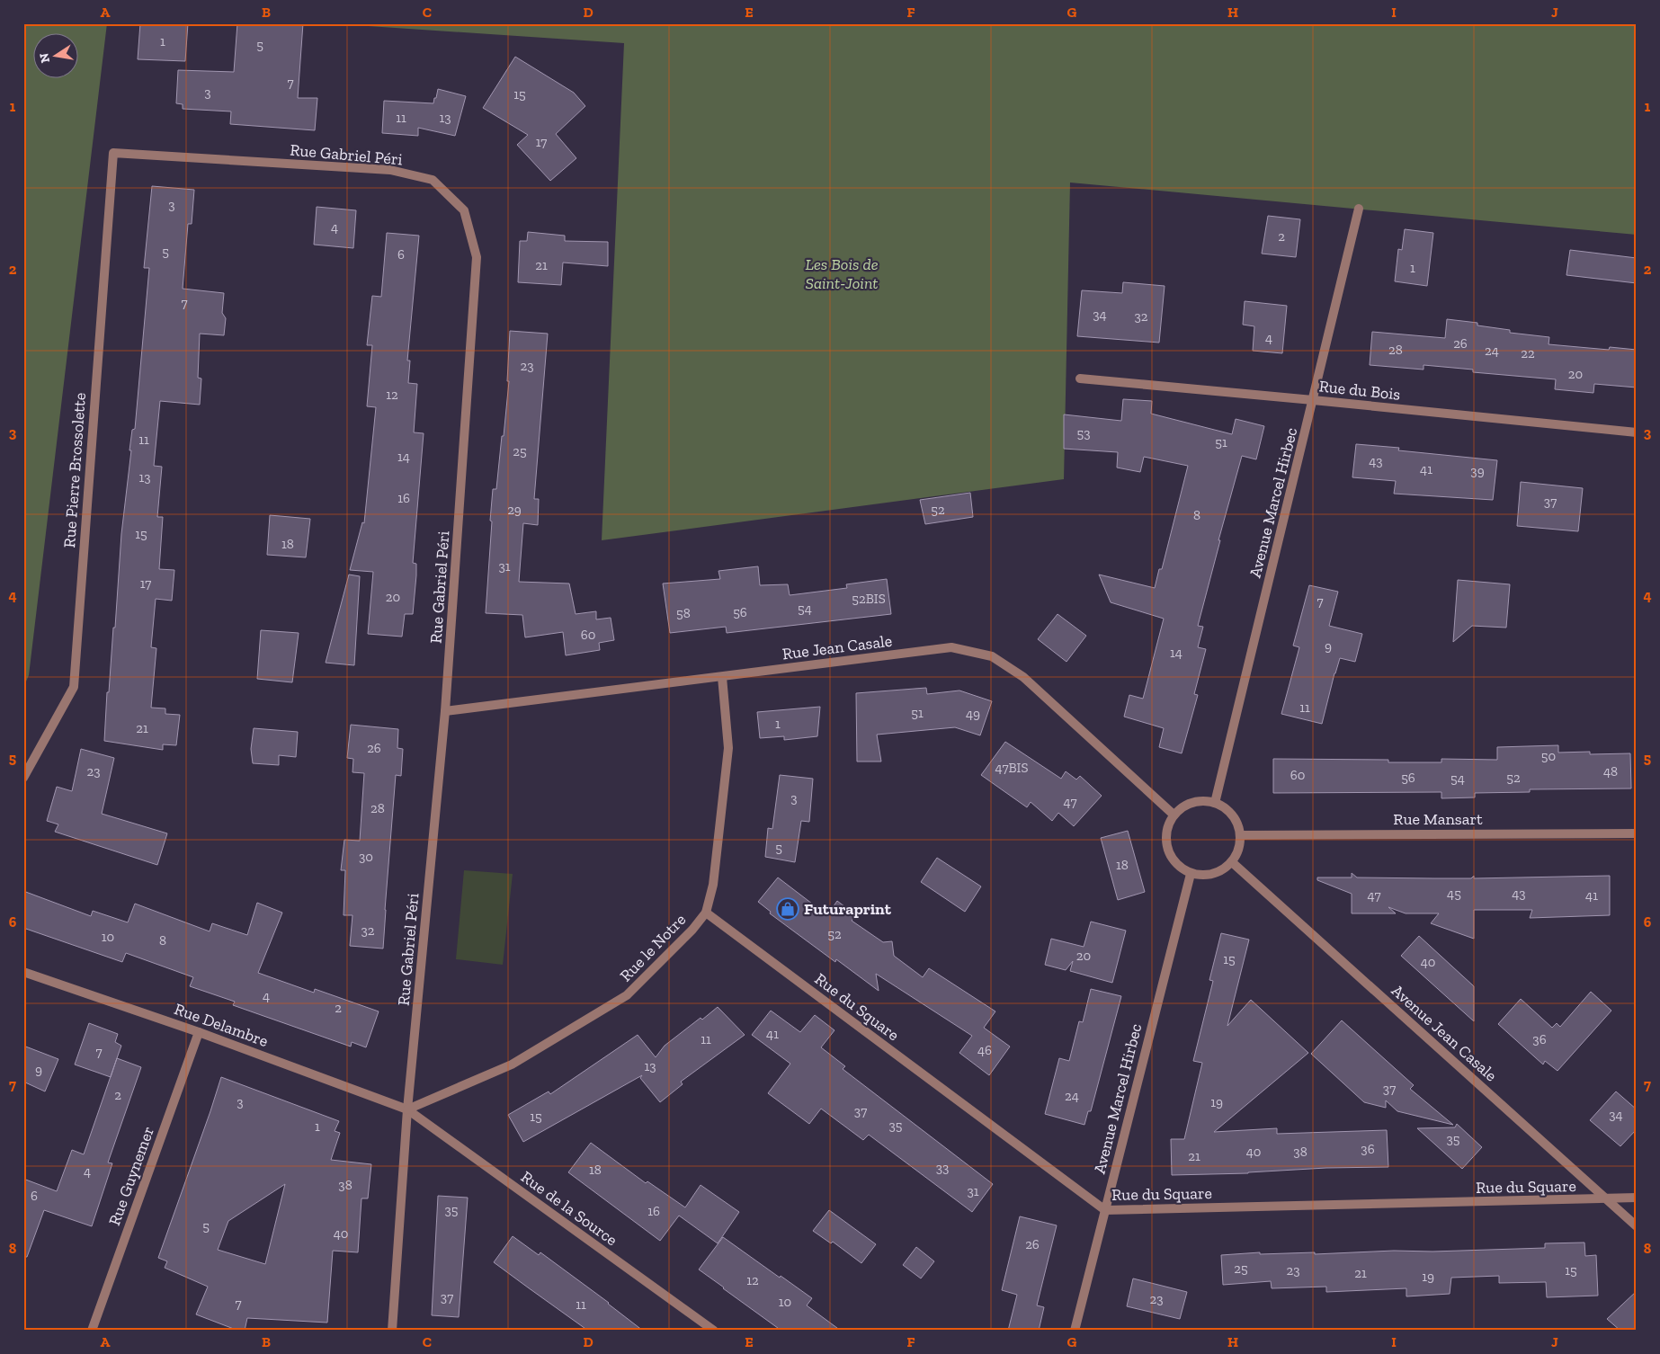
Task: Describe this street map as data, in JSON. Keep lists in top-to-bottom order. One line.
{"streets":{"street":["Rue Gabriel Péri","Rue du Bois","Rue Pierre Brossolette","Avenue Marcel Hirbec","Rue Jean Casale","Rue Mansart","Rue le Notre","Rue du Square","Rue Delambre","Avenue Jean Casale","Rue Guynemer","Rue de la Source"]},"crossings":[["Rue Gabriel Péri","Rue Pierre Brossolette"],["Rue Gabriel Péri","Rue Jean Casale"],["Rue Gabriel Péri","Rue le Notre"],["Rue Gabriel Péri","Rue Delambre"],["Rue Gabriel Péri","Rue de la Source"],["Rue du Bois","Avenue Marcel Hirbec"],["Avenue Marcel Hirbec","Rue Jean Casale"],["Avenue Marcel Hirbec","Rue Mansart"],["Avenue Marcel Hirbec","Rue du Square"],["Avenue Marcel Hirbec","Avenue Jean Casale"],["Rue Jean Casale","Rue Mansart"],["Rue Jean Casale","Rue le Notre"],["Rue Jean Casale","Avenue Jean Casale"],["Rue Mansart","Avenue Jean Casale"],["Rue le Notre","Rue du Square"],["Rue le Notre","Rue Delambre"],["Rue le Notre","Rue de la Source"],["Rue du Square","Avenue Jean Casale"],["Rue Delambre","Rue Guynemer"],["Rue Delambre","Rue de la Source"]],"parks":["Les Bois de Saint-Joint"],"places":{"shop":["Futuraprint"]},"house_numbers":["1","5","7","3","15","11","13","17","3","4","2","5","6","21","1","7","34","32","4","26","28","24","22","23","20","12","53","11","51","25","14","43","41","39","13","16","37","29","52","8","15","18","31","17","20","52BIS","7","54","56","58","60","9","14","11","51","49","1","21","26","50","47BIS","23","48","60","56","52","54","3","47","28","5","30","18","45","43","47","41","32","52","10","8","20","15","40","4","2","41","11","36","46","7","13","9","37","2","24","3","19","37","34","15","35","1","35","36","40","38","21","33","18","4","38","31","6","35","16","5","40","26","25","23","15","21","19","12","37","23","10","7","11"],"north":"left","grid":{"columns":["A","B","C","D","E","F","G","H","I","J"],"rows":["1","2","3","4","5","6","7","8"]}}
